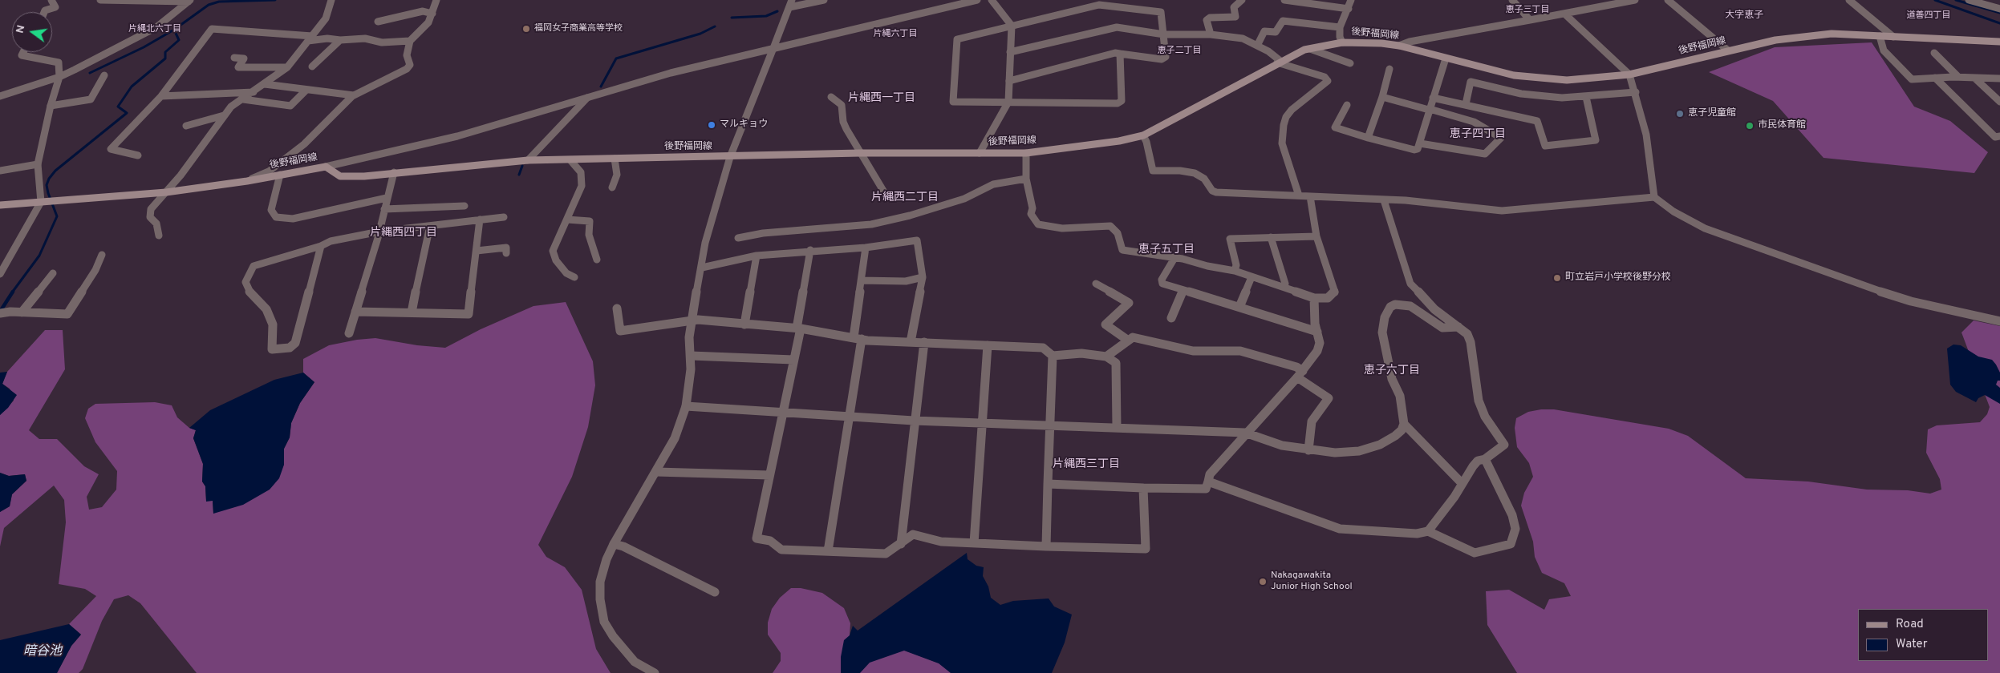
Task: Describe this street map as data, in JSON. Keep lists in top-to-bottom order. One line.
{"streets":{"main road":["後野福岡線"]},"districts":["恵子三丁目","大字恵子","道善四丁目","片縄北六丁目","片縄六丁目","恵子二丁目","片縄西一丁目","恵子四丁目","片縄西二丁目","片縄西四丁目","恵子五丁目","恵子六丁目","片縄西三丁目"],"water":["暗谷池"],"places":["福岡女子商業高等学校","恵子児童館","マルキョウ","市民体育館","町立岩戸小学校後野分校","Nakagawakita Junior High School"],"legend":["Road","Water"],"north":"left"}
